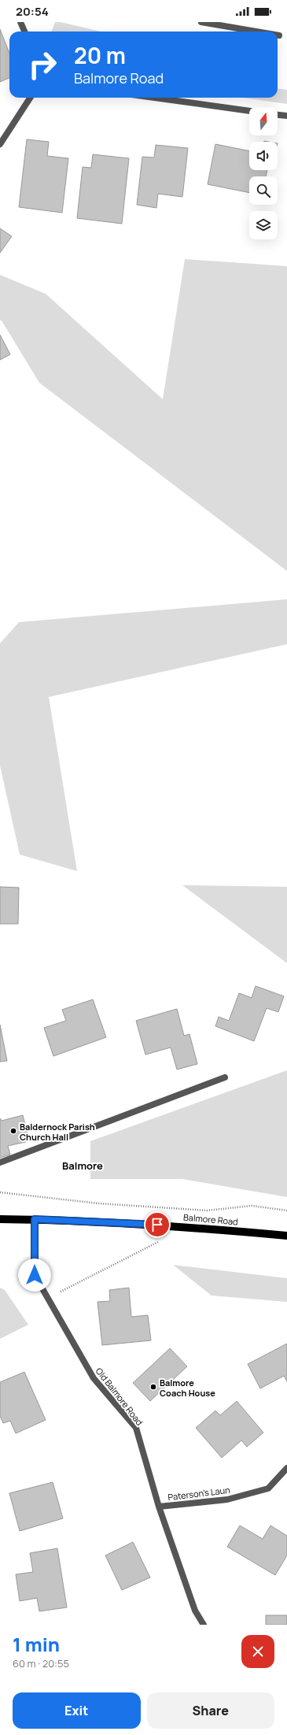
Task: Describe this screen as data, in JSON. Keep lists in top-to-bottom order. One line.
{"streets":{"main road":["Balmore Road"],"street":["Old Balmore Road","Paterson's Laun"]},"crossings":[["Balmore Road","Old Balmore Road"],["Old Balmore Road","Paterson's Laun"]],"districts":["Balmore"],"places":["Baldernock Parish Church Hall","Balmore Coach House"],"north":"top","page":{"status":"20:54","turn":["20 m","Balmore Road"],"heading":["1 min","60 m · 20:55"],"buttons":["Exit","Share"]}}
